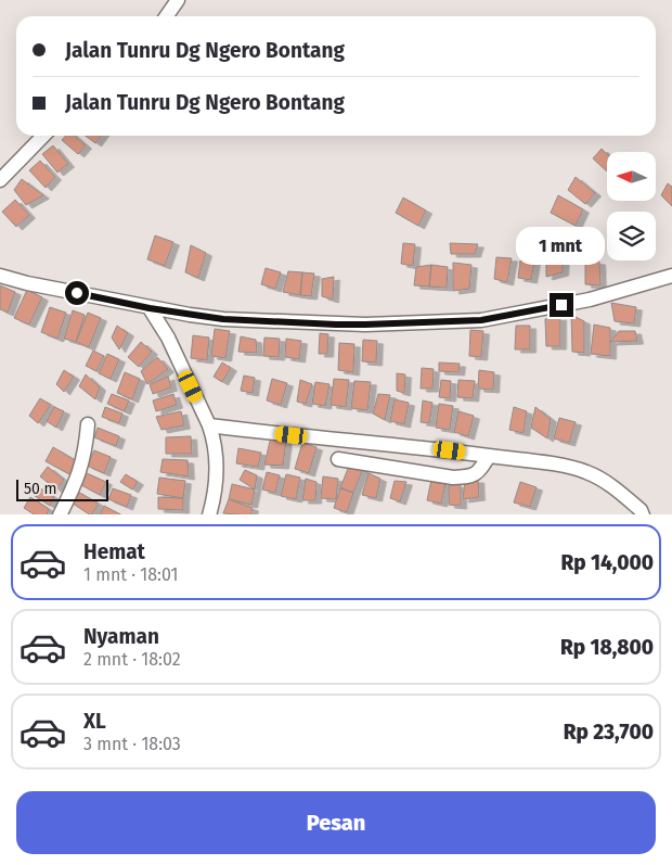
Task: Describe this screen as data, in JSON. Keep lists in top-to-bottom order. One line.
{"scale_bar":"50 m","north":"left","page":{"banner":["Jalan Tunru Dg Ngero Bontang","Jalan Tunru Dg Ngero Bontang"],"bubble":"1 mnt","scale":"50 m","list":[{"name":"Hemat","note":"1 mnt · 18:01","value":"Rp 14,000"},{"name":"Nyaman","note":"2 mnt · 18:02","value":"Rp 18,800"},{"name":"XL","note":"3 mnt · 18:03","value":"Rp 23,700"}],"buttons":"Pesan"}}
